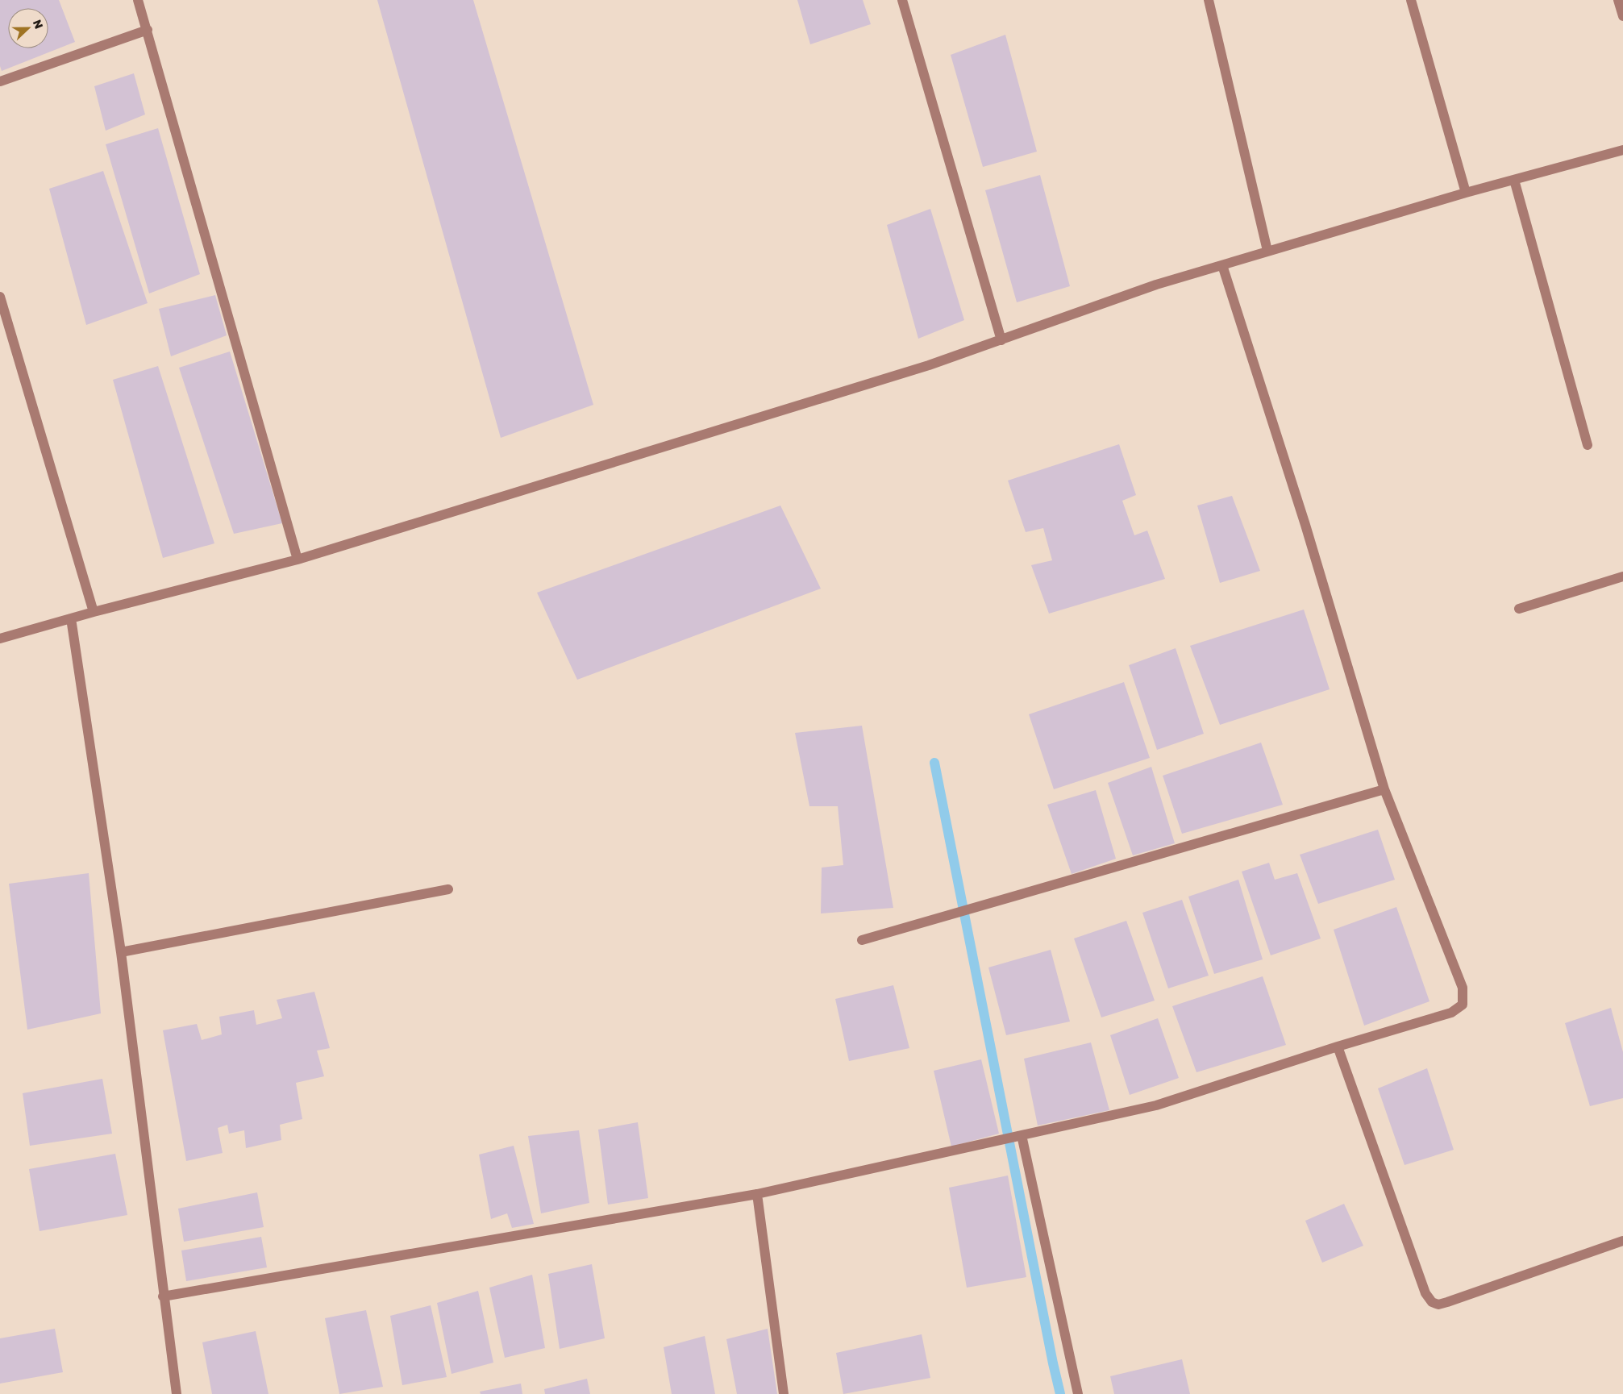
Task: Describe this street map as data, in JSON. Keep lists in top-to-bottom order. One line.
{"north":"right"}
